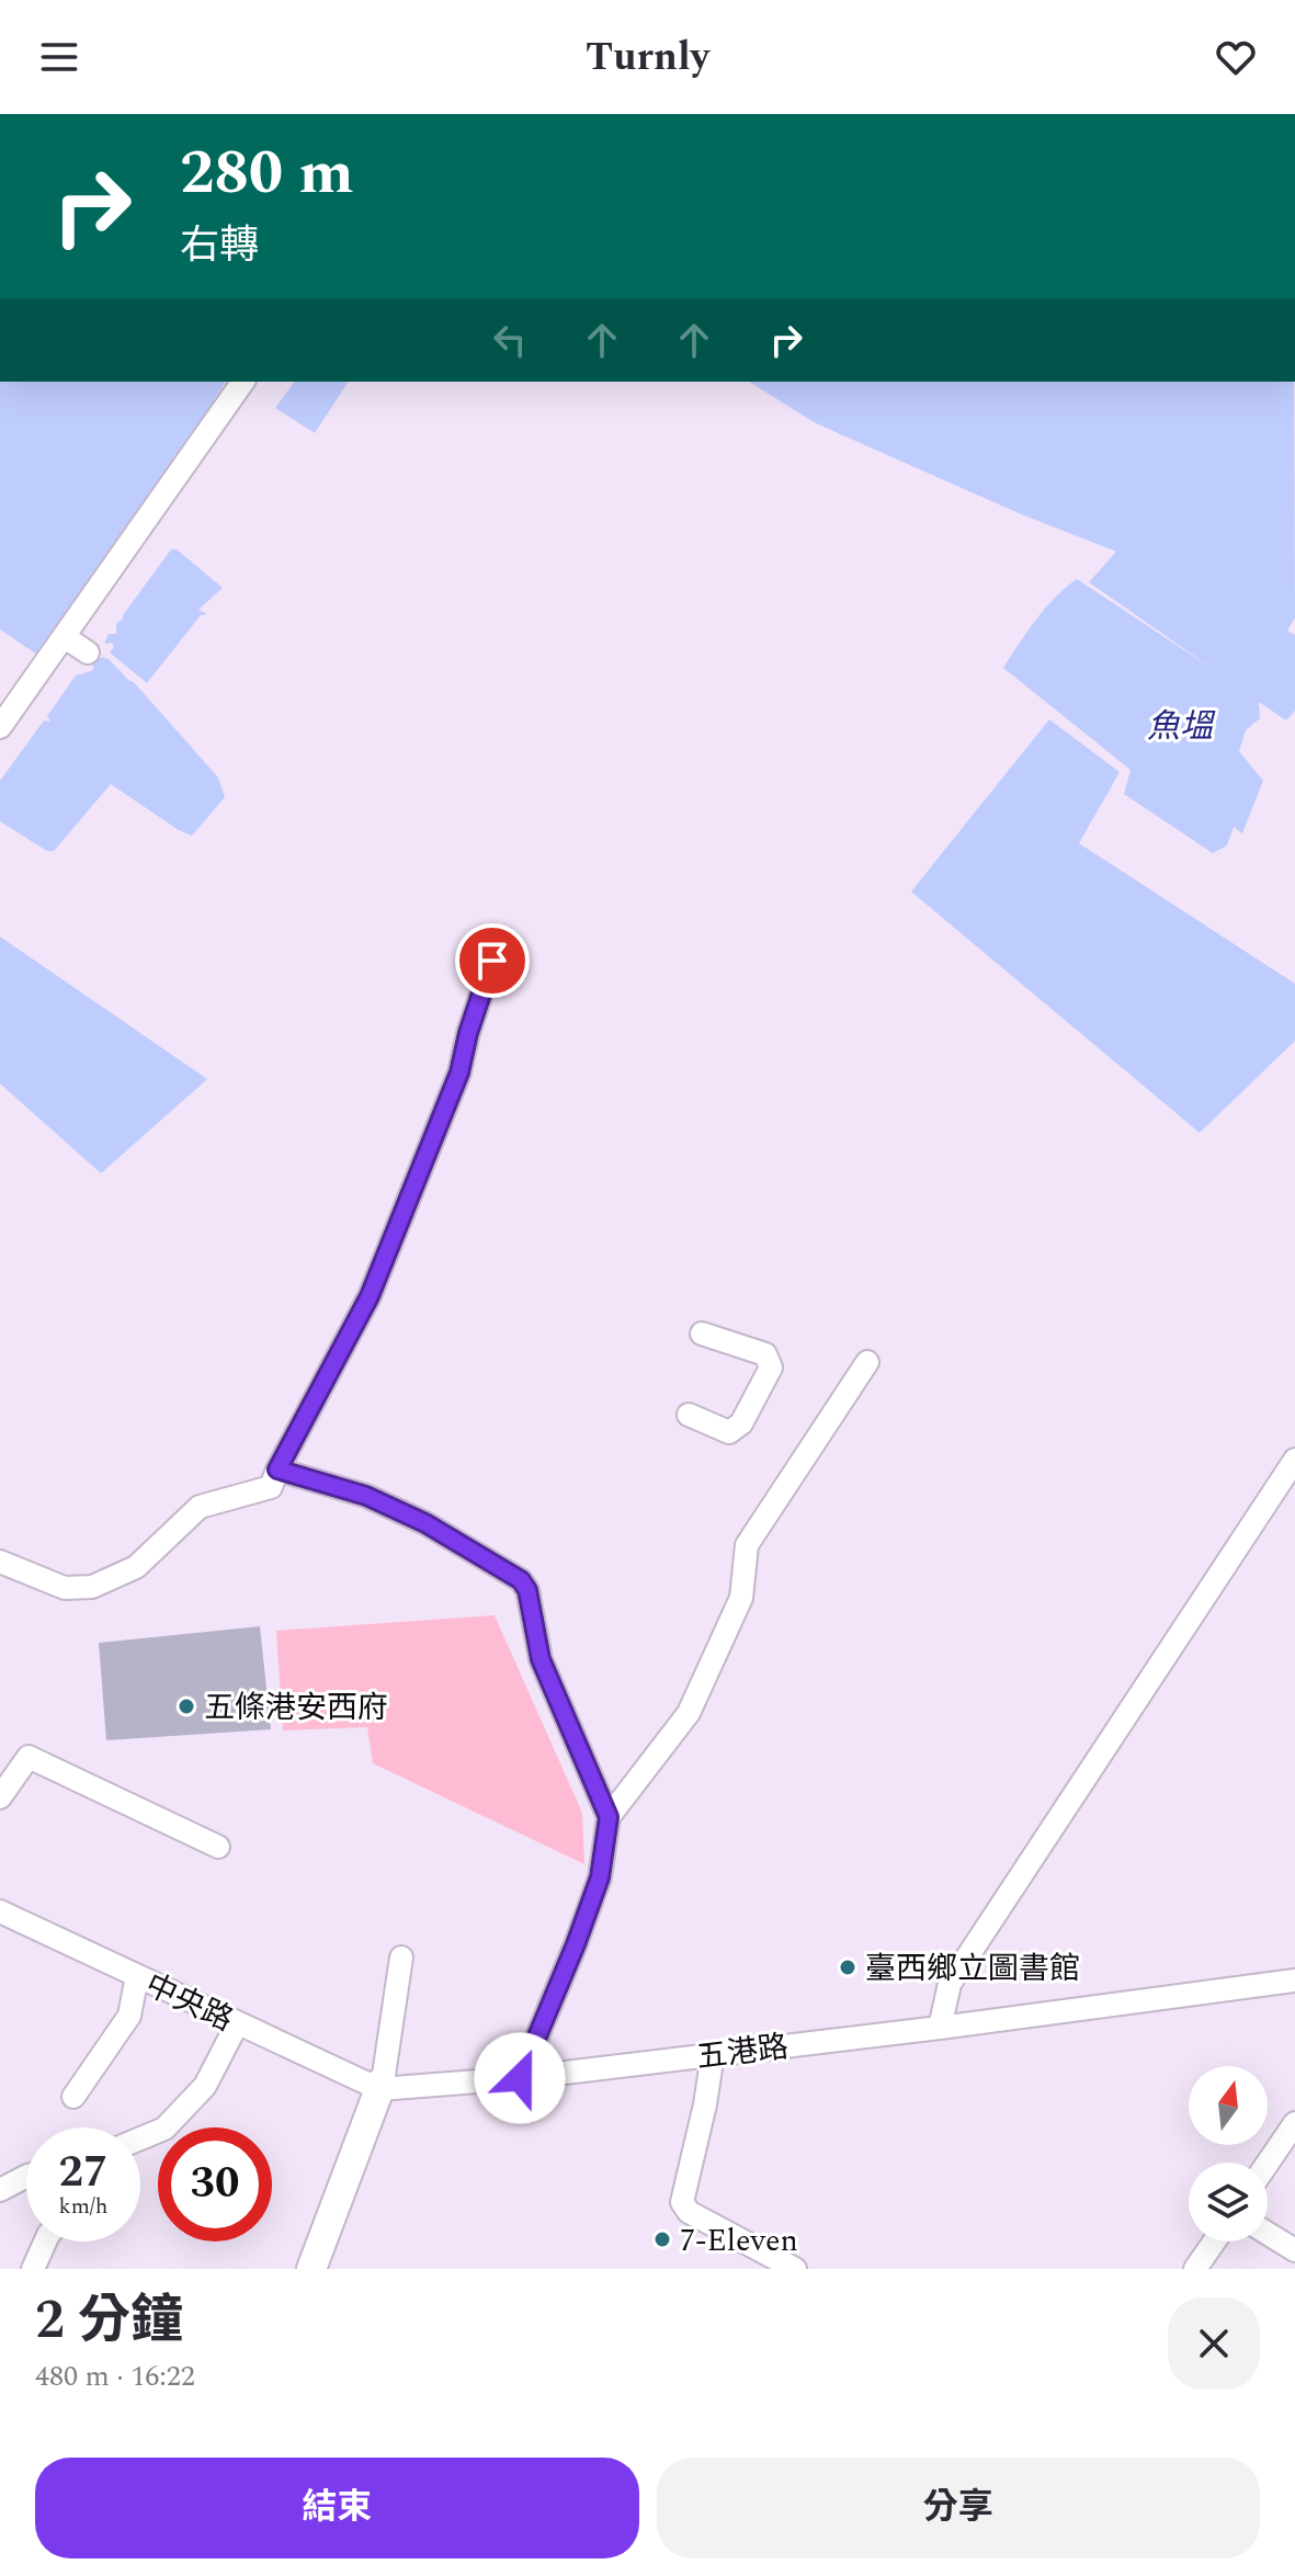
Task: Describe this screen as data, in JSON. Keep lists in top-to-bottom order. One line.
{"streets":{"street":["中央路","五港路"]},"crossings":[["中央路","五港路"]],"water":["魚塭"],"places":["五條港安西府","臺西鄉立圖書館","7-Eleven"],"north":"top","page":{"header":"Turnly","turn":["280 m","右轉"],"speed":"27 km/h","limit":"30","heading":["2 分鐘","480 m · 16:22"],"buttons":["結束","分享"]}}
